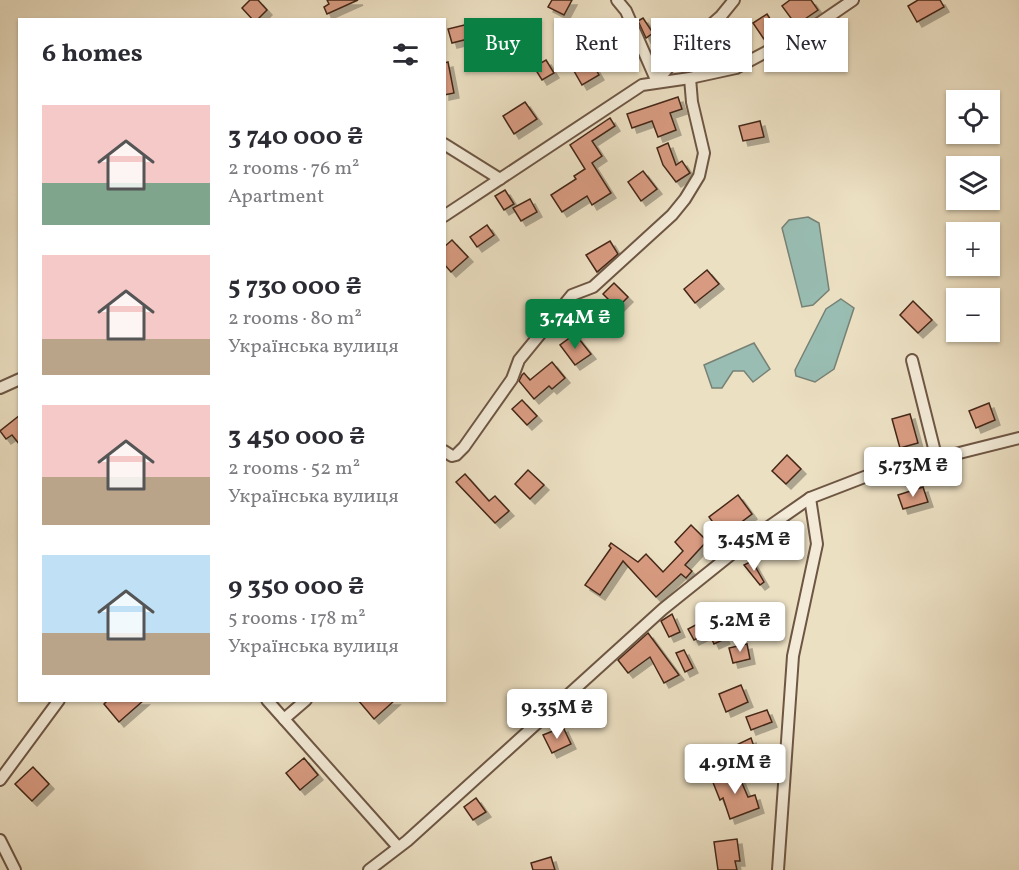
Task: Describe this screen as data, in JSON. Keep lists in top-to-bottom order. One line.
{"page":{"chip":["Buy","Rent","Filters","New"],"heading":"6 homes","map_buttons":["+","−"],"list":[{"name":"3 740 000 ₴","note":"2 rooms · 76 m² · Apartment"},{"name":"5 730 000 ₴","note":"2 rooms · 80 m² · Українська вулиця"},{"name":"3 450 000 ₴","note":"2 rooms · 52 m² · Українська вулиця"},{"name":"9 350 000 ₴","note":"5 rooms · 178 m² · Українська вулиця"}],"price":["3.74M ₴","5.73M ₴","3.45M ₴","5.2M ₴","9.35M ₴","4.91M ₴"]}}
